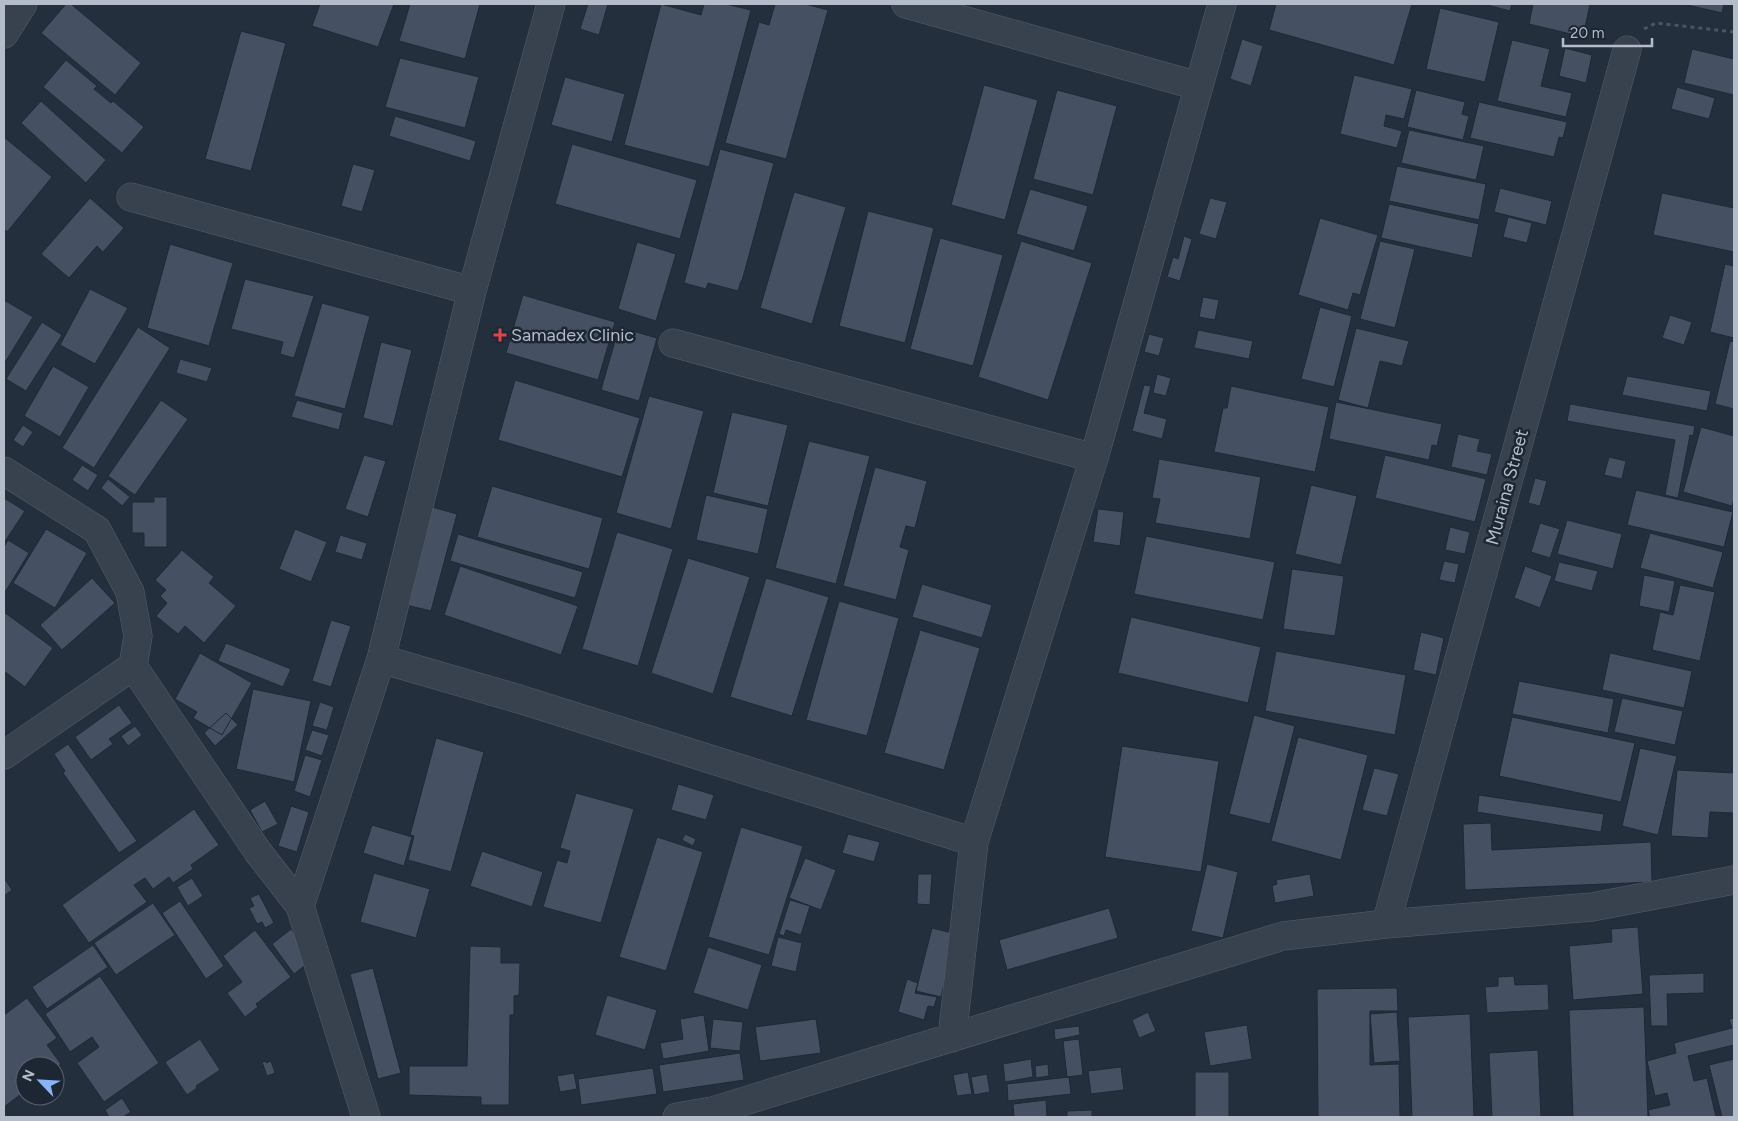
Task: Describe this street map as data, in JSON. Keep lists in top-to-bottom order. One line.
{"streets":{"street":["Muraina Street"]},"places":{"health":["Samadex Clinic"]},"scale_bar":"20 m","north":"top left"}
